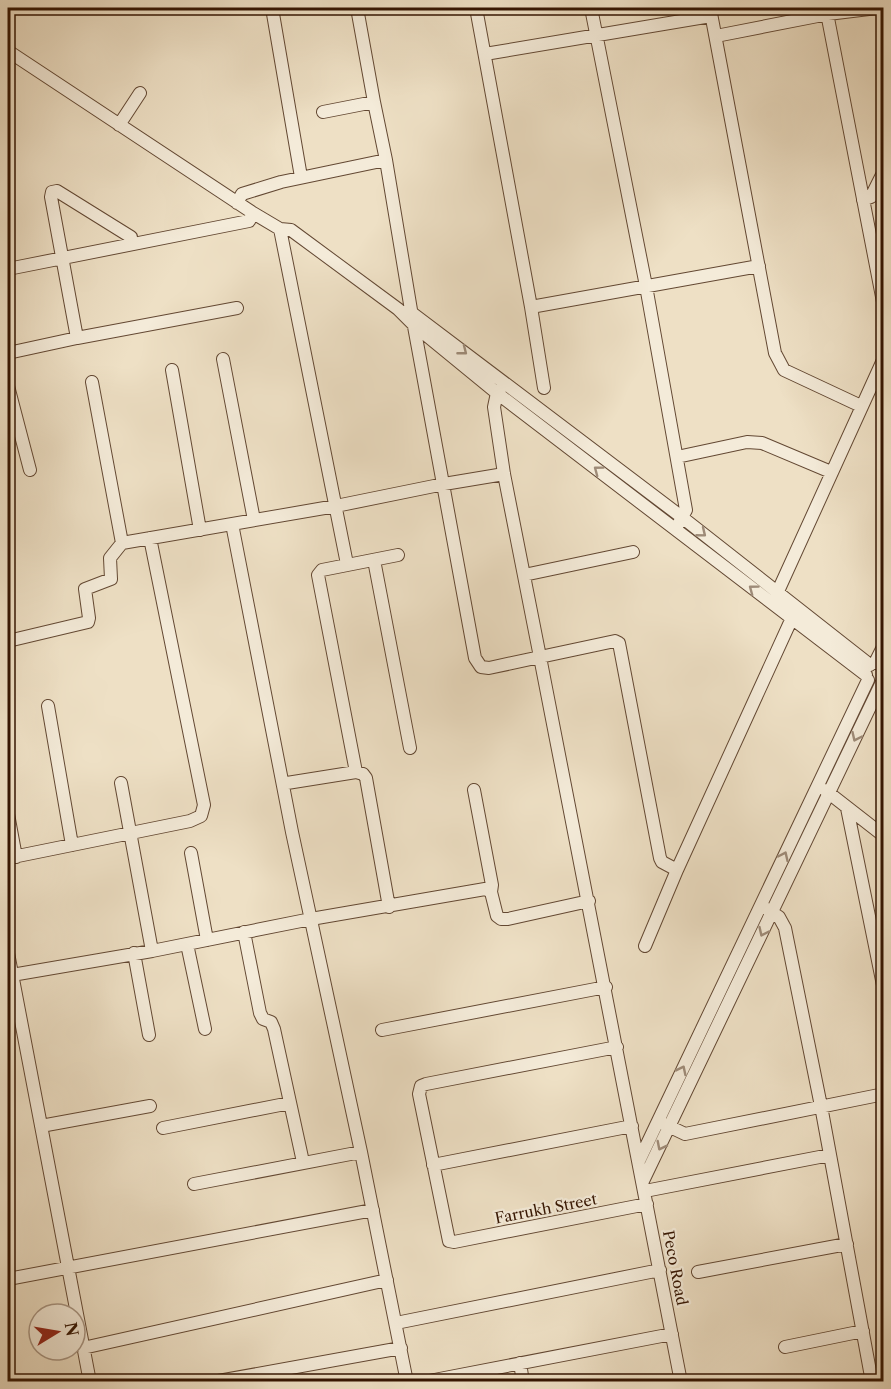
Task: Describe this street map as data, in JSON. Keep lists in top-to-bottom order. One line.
{"streets":{"street":["Farrukh Street","Peco Road"]},"crossings":[["Farrukh Street","Peco Road"]],"north":"right"}
